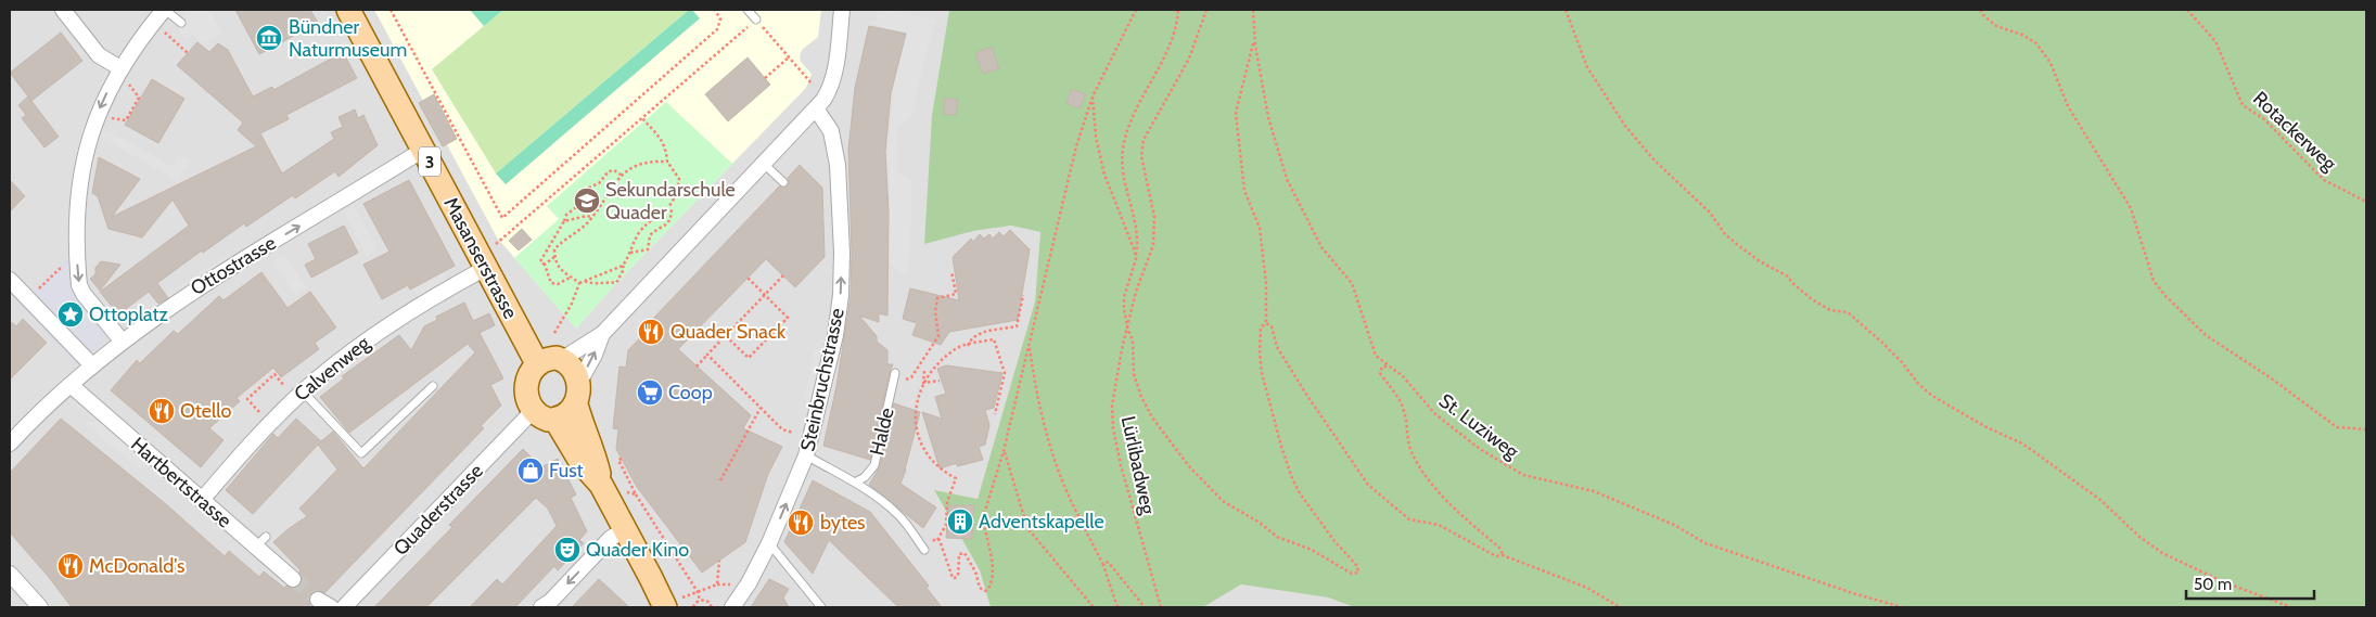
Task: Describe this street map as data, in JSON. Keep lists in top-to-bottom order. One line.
{"streets":{"main road":["3","Masanserstrasse"],"street":["Ottostrasse","Calvenweg","Steinbruchstrasse","Hartbertstrasse","Quaderstrasse"],"lane":["Halde"],"path":["Rotackerweg","St. Luziweg","Lürlibadweg"]},"crossings":[["Masanserstrasse","Ottostrasse"],["Masanserstrasse","Calvenweg"],["Masanserstrasse","Quaderstrasse"],["Ottostrasse","Hartbertstrasse"],["Calvenweg","Hartbertstrasse"]],"one_way":["Ottostrasse","Steinbruchstrasse"],"places":{"museum":["Bündner Naturmuseum"],"school or university":["Sekundarschule Quader"],"place":["Ottoplatz"],"restaurant":["Quader Snack","Otello","bytes","McDonald's"],"supermarket":["Coop"],"shop":["Fust"],"building":["Adventskapelle"],"theatre":["Quader Kino"]},"scale_bar":"50 m"}
